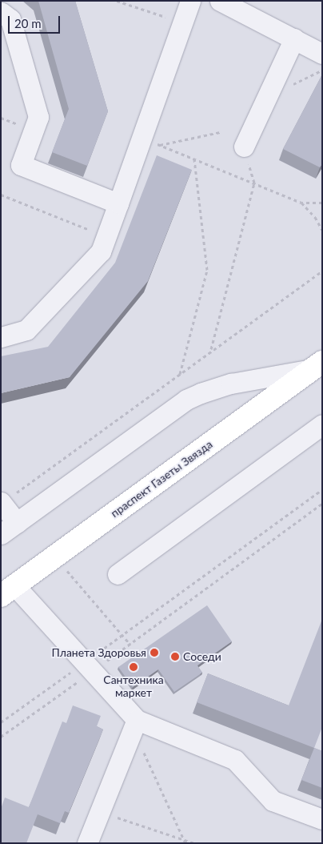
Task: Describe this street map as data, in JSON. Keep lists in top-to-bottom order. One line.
{"streets":{"main road":["праспект Газеты Звязда"]},"places":["Планета Здоровья","Соседи","Сантехника маркет"],"scale_bar":"20 m"}
